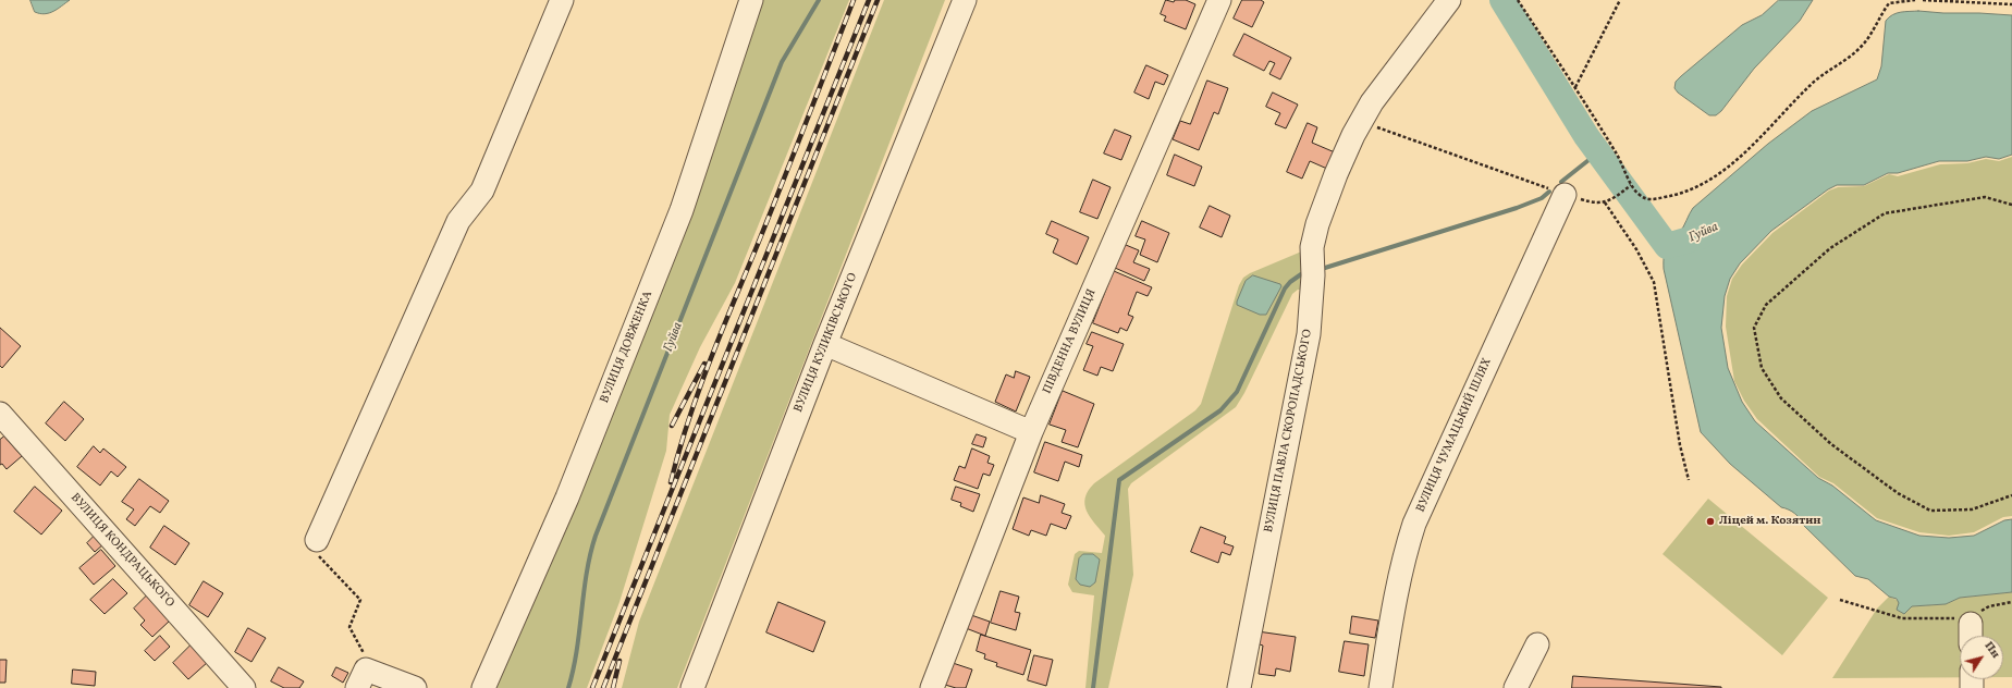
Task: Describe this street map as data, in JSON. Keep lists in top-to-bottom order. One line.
{"streets":{"street":["ПІВДЕННА ВУЛИЦЯ","ВУЛИЦЯ КУЛИКІВСЬКОГО","ВУЛИЦЯ ДОВЖЕНКА","ВУЛИЦЯ ПАВЛА СКОРОПАДСЬКОГО","ВУЛИЦЯ ЧУМАЦЬКИЙ ШЛЯХ","ВУЛИЦЯ КОНДРАЦЬКОГО"]},"water":["Гуйва"],"places":["Ліцей м. Козятин"],"north":"top right"}
